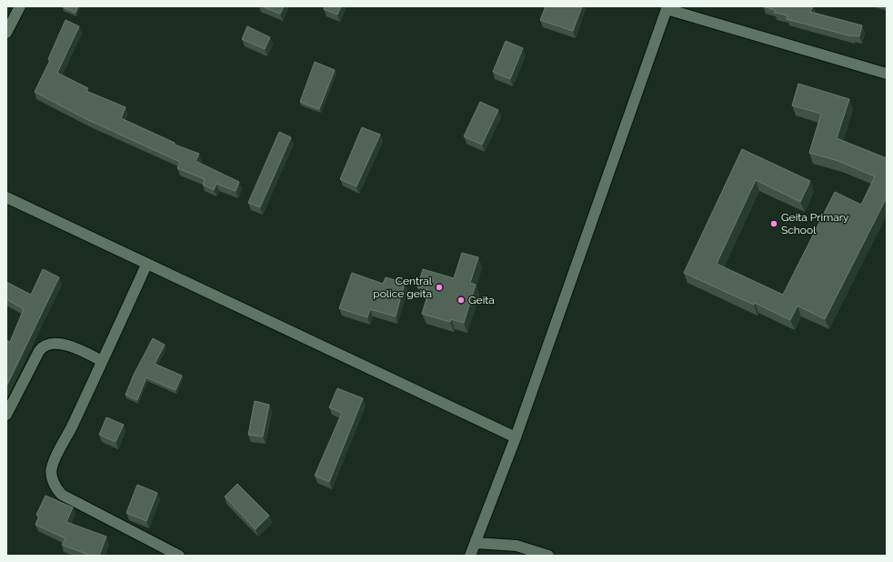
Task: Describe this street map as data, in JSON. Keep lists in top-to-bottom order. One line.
{"places":["Geita Primary School","Central police geita","Geita"]}
